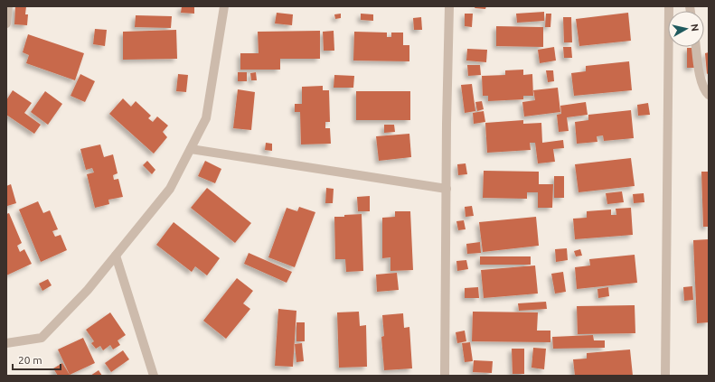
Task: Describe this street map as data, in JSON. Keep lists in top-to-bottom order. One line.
{"scale_bar":"20 m","north":"right"}
